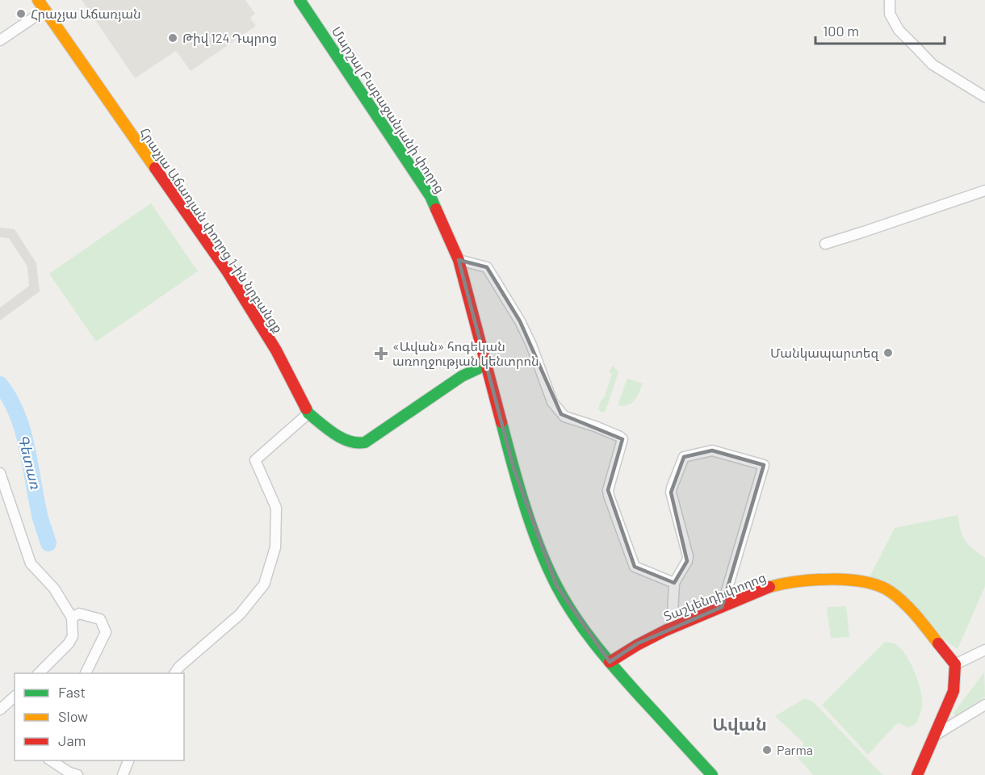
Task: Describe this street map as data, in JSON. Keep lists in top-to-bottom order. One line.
{"streets":{"street":["Մարշալ Բաբաջանյանի փողոց","Հրաչյա Աճառյան փողոց 1-ին նրբանցք","Տաշկենդի փողոց"]},"crossings":[["Մարշալ Բաբաջանյանի փողոց","Տաշկենդի փողոց"]],"districts":["Ավան"],"water":["Գետառ"],"places":{"other":["Հրաչյա Աճառյան","Թիվ 124 Դպրոց","Մանկապարտեզ","Parma"],"health":["«Ավան» հոգեկան առողջության կենտրոն"]},"legend":["Fast","Slow","Jam"],"scale_bar":"100 m"}
